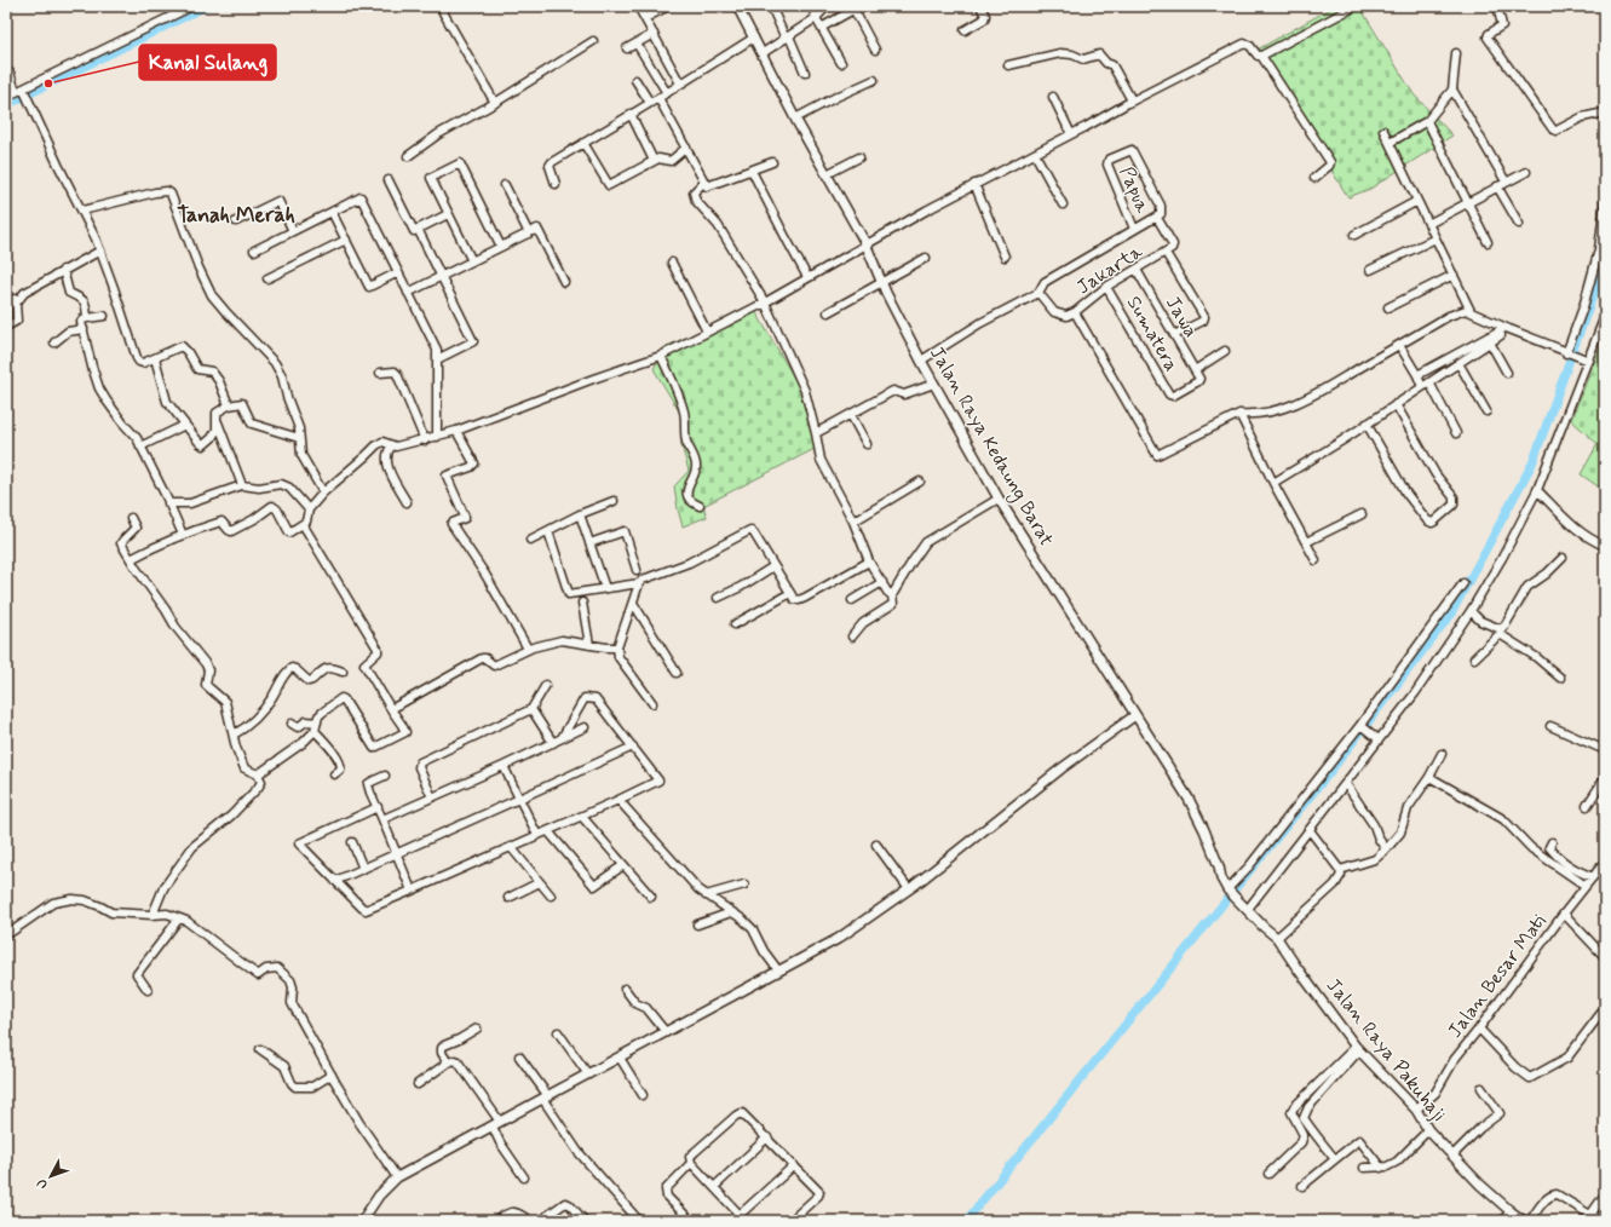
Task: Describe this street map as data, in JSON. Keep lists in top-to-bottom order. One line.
{"streets":{"street":["Papua","Jakarta","Jawa","Sumatera","Jalan Raya Kedaung Barat","Jalan Besar Mati","Jalan Raya Pakuhaji"]},"crossings":[["Papua","Jakarta"],["Jakarta","Jawa"],["Jakarta","Sumatera"],["Jakarta","Jalan Raya Kedaung Barat"],["Jawa","Sumatera"],["Jalan Raya Kedaung Barat","Jalan Raya Pakuhaji"],["Jalan Besar Mati","Jalan Raya Pakuhaji"]],"districts":["Tanah Merah"],"places":["Kanal Sulang"],"north":"bottom left"}
